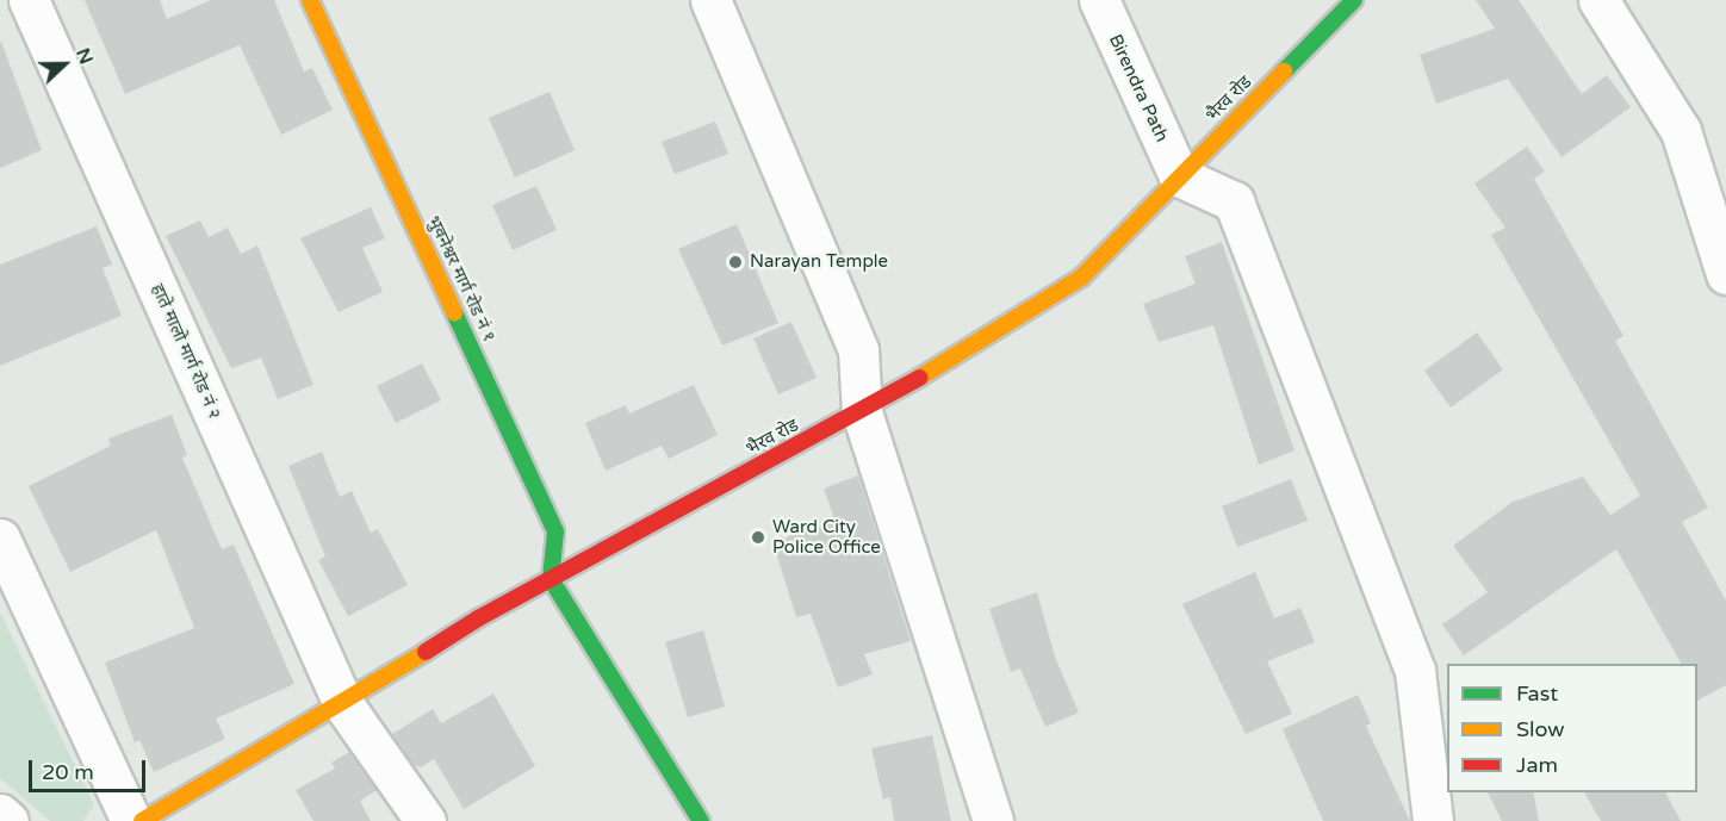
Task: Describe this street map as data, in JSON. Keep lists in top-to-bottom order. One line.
{"streets":{"main road":["भैरव रोड","भुवनेश्वर मार्ग रोड नं १"],"street":["Birendra Path","हाते मालो मार्ग रोड नं २"]},"crossings":[["Birendra Path","भैरव रोड"],["भैरव रोड","भुवनेश्वर मार्ग रोड नं १"],["भैरव रोड","हाते मालो मार्ग रोड नं २"]],"places":["Narayan Temple","Ward City Police Office"],"legend":["Fast","Slow","Jam"],"scale_bar":"20 m","north":"right"}
